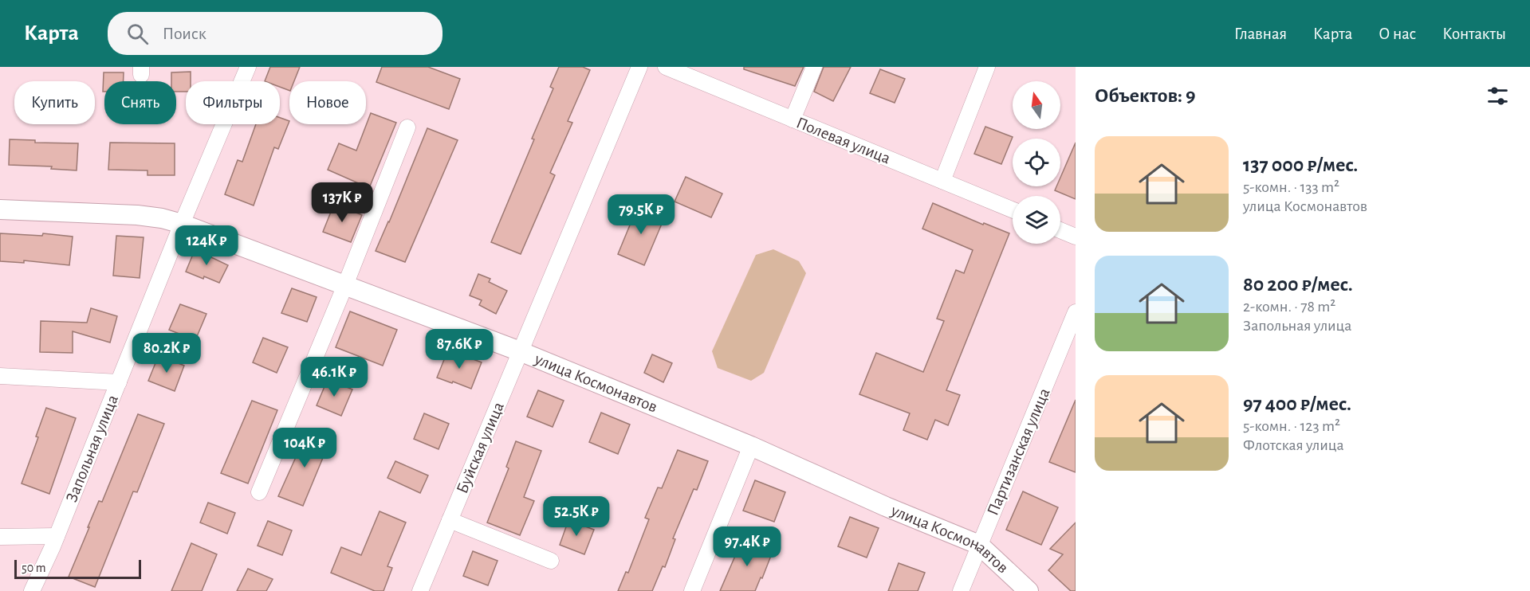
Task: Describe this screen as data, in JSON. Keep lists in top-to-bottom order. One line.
{"streets":{"street":["Полевая улица","улица Космонавтов","Буйская улица","Запольная улица","Партизанская улица"]},"crossings":[["улица Космонавтов","Буйская улица"],["улица Космонавтов","Запольная улица"],["улица Космонавтов","Партизанская улица"]],"scale_bar":"50 m","north":"top","page":{"header":"Карта","search":"Поиск","nav":["Главная","Карта","О нас","Контакты"],"heading":"Объектов: 9","chip":["Купить","Снять","Фильтры","Новое"],"list":[{"name":"137 000 ₽/мес.","note":"5-комн. · 133 m² · улица Космонавтов"},{"name":"80 200 ₽/мес.","note":"2-комн. · 78 m² · Запольная улица"},{"name":"97 400 ₽/мес.","note":"5-комн. · 123 m² · Флотская улица"}],"price":["137K ₽","79.5K ₽","124K ₽","87.6K ₽","80.2K ₽","46.1K ₽","104K ₽","52.5K ₽","97.4K ₽"],"scale":"50 m"}}
